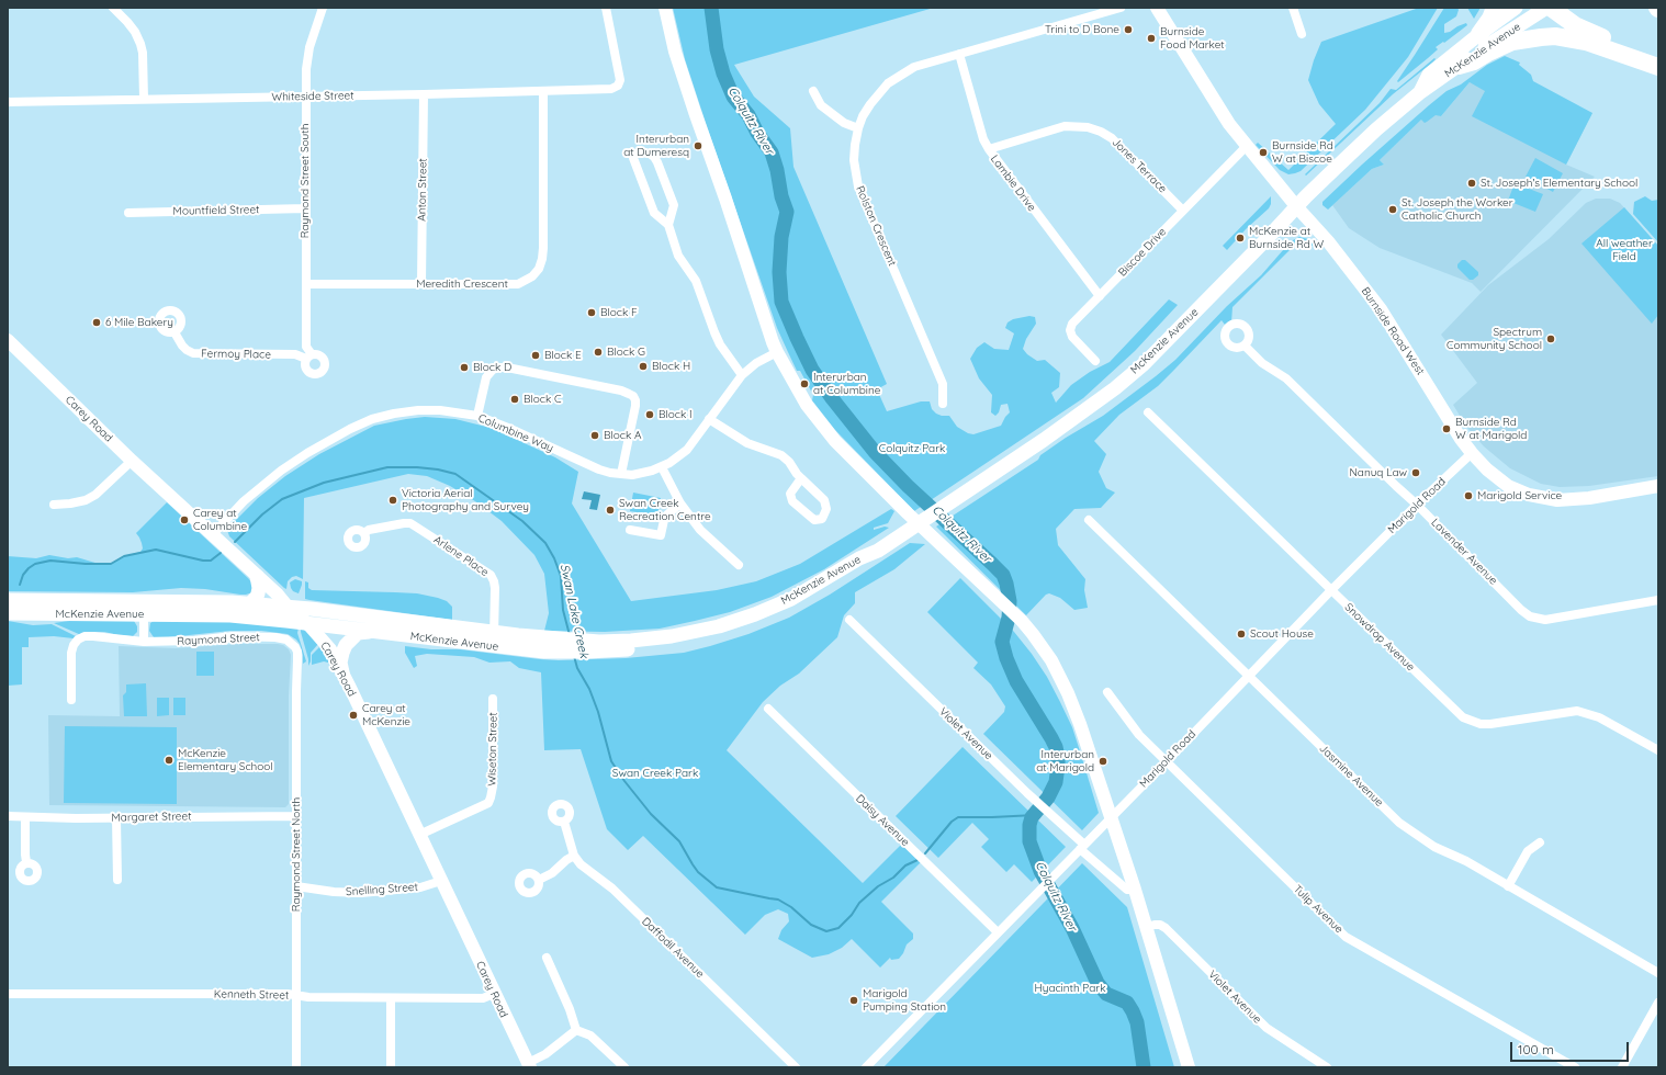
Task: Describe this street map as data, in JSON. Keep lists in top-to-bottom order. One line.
{"streets":{"main road":["McKenzie Avenue"],"street":["Whiteside Street","Jones Terrace","Raymond Street South","Lambie Drive","Anton Street","Mountfield Street","Rolston Crescent","Biscoe Drive","Meredith Crescent","Burnside Road West","Fermoy Place","Carey Road","Columbine Way","Marigold Road","Lavender Avenue","Arlene Place","Snowdrop Avenue","Raymond Street","Violet Avenue","Wiseton Street","Jasmine Avenue","Margaret Street","Daisy Avenue","Raymond Street North","Snelling Street","Tulip Avenue","Daffodil Avenue","Kenneth Street"]},"crossings":[["McKenzie Avenue","Burnside Road West"],["McKenzie Avenue","Carey Road"],["McKenzie Avenue","Arlene Place"],["Whiteside Street","Raymond Street South"],["Whiteside Street","Anton Street"],["Whiteside Street","Meredith Crescent"],["Jones Terrace","Lambie Drive"],["Jones Terrace","Biscoe Drive"],["Raymond Street South","Mountfield Street"],["Raymond Street South","Meredith Crescent"],["Raymond Street South","Fermoy Place"],["Lambie Drive","Rolston Crescent"],["Lambie Drive","Biscoe Drive"],["Anton Street","Meredith Crescent"],["Biscoe Drive","Burnside Road West"],["Burnside Road West","Marigold Road"],["Carey Road","Columbine Way"],["Carey Road","Wiseton Street"],["Carey Road","Snelling Street"],["Carey Road","Kenneth Street"],["Marigold Road","Lavender Avenue"],["Marigold Road","Snowdrop Avenue"],["Marigold Road","Violet Avenue"],["Marigold Road","Jasmine Avenue"],["Marigold Road","Daisy Avenue"],["Marigold Road","Tulip Avenue"],["Raymond Street","Raymond Street North"],["Margaret Street","Raymond Street North"],["Raymond Street North","Snelling Street"],["Raymond Street North","Kenneth Street"]],"water":["Colquitz River","Swan Lake Creek"],"parks":["All weather Field","Colquitz Park","Swan Creek Park","Hyacinth Park"],"places":["Trini to D Bone","Burnside Food Market","Interurban at Dumeresq","Burnside Rd W at Biscoe","St. Joseph's Elementary School","St. Joseph the Worker Catholic Church","McKenzie at Burnside Rd W","Block F","6 Mile Bakery","Spectrum Community School","Block G","Block E","Block H","Block D","Interurban at Columbine","Block C","Block I","Burnside Rd W at Marigold","Block A","Nanuq Law","Marigold Service","Victoria Aerial Photography and Survey","Swan Creek Recreation Centre","Carey at Columbine","Scout House","Carey at McKenzie","McKenzie Elementary School","Interurban at Marigold","Marigold Pumping Station"],"scale_bar":"100 m"}
